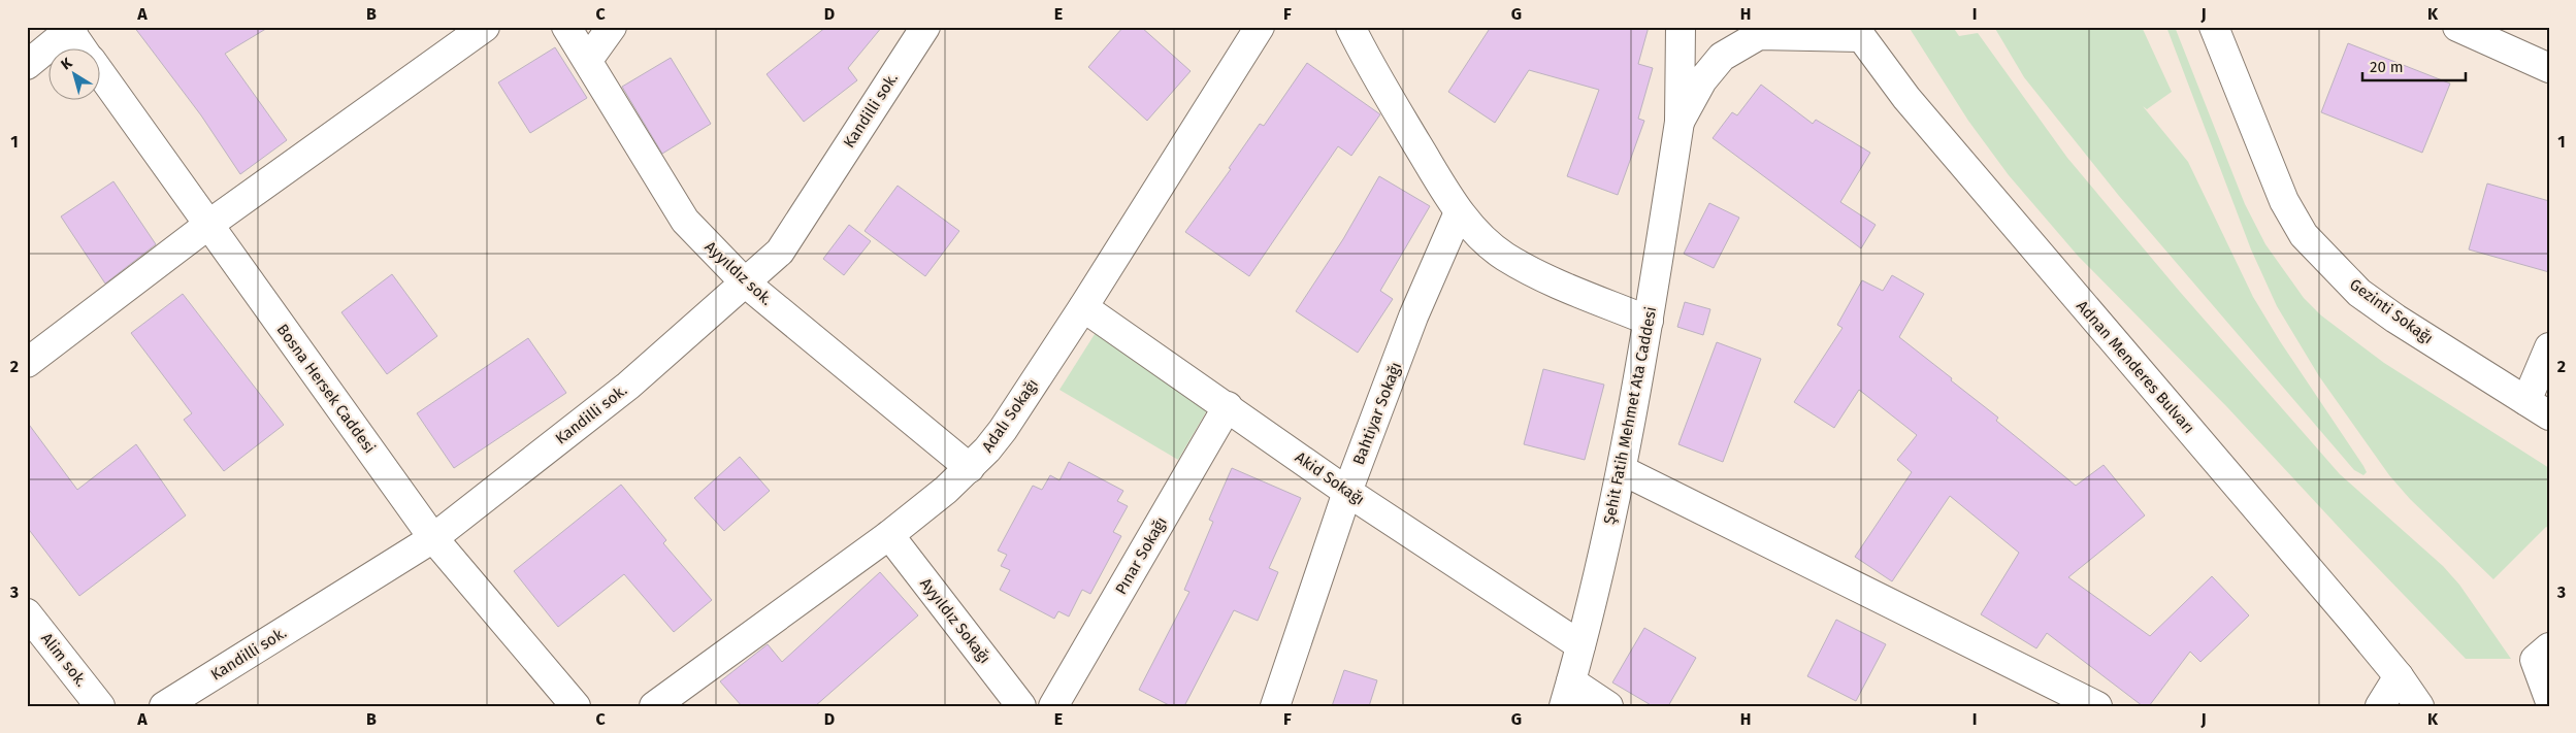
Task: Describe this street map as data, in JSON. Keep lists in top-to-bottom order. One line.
{"streets":{"street":["Kandilli sok.","Ayyıldız sok.","Gezinti Sokağı","Adnan Menderes Bulvarı","Bosna Hersek Caddesi","Bahtiyar Sokağı","Adalı Sokağı","Şehit Fatih Mehmet Ata Caddesi","Akid Sokağı","Pınar Sokağı","Ayyıldız Sokağı","Alim sok."]},"crossings":[["Kandilli sok.","Ayyıldız sok."],["Kandilli sok.","Bosna Hersek Caddesi"],["Ayyıldız sok.","Adalı Sokağı"],["Adnan Menderes Bulvarı","Şehit Fatih Mehmet Ata Caddesi"],["Bahtiyar Sokağı","Akid Sokağı"],["Adalı Sokağı","Akid Sokağı"],["Adalı Sokağı","Ayyıldız Sokağı"],["Şehit Fatih Mehmet Ata Caddesi","Akid Sokağı"],["Akid Sokağı","Pınar Sokağı"]],"scale_bar":"20 m","north":"top left","grid":{"columns":["A","B","C","D","E","F","G","H","I","J","K"],"rows":["1","2","3"]}}
